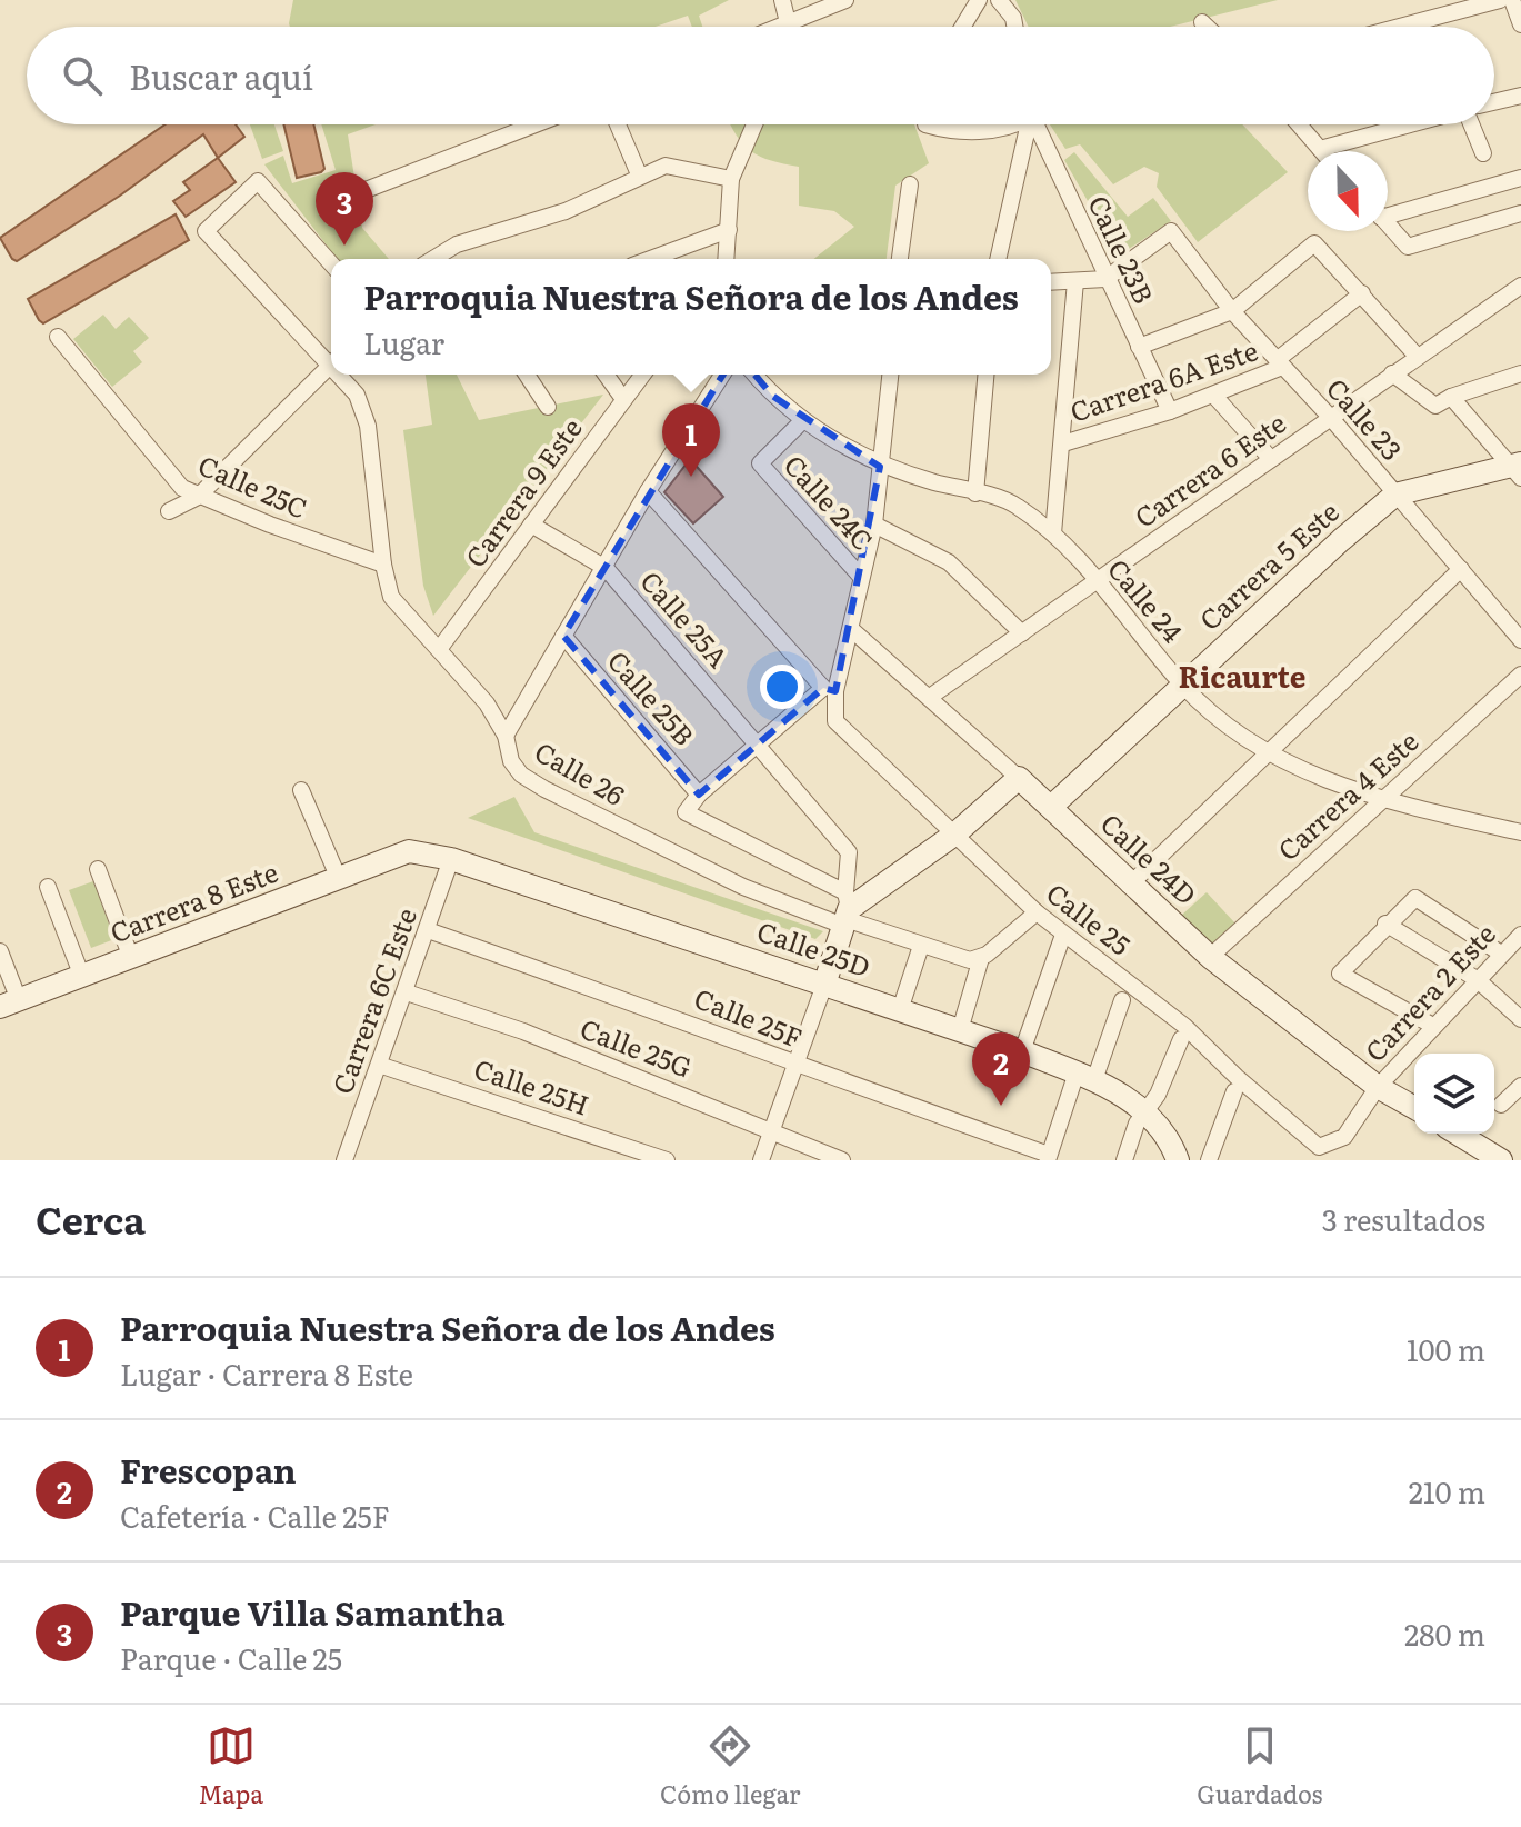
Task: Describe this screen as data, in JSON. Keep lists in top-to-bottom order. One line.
{"streets":{"street":["Calle 23B","Carrera 6A Este","Calle 23","Carrera 6 Este","Calle 25C","Carrera 9 Este","Calle 24C","Carrera 5 Este","Calle 24","Calle 25A","Calle 25B","Calle 26","Carrera 4 Este","Calle 24D","Carrera 8 Este","Calle 25","Calle 25D","Carrera 2 Este","Carrera 6C Este","Calle 25F","Calle 25G","Calle 25H"]},"crossings":[["Calle 23B","Carrera 6A Este"],["Calle 23B","Calle 23"],["Carrera 6A Este","Calle 23"],["Calle 23","Carrera 6 Este"],["Calle 23","Carrera 5 Este"],["Carrera 6 Este","Calle 24"],["Carrera 6 Este","Calle 24D"],["Calle 25C","Calle 26"],["Carrera 9 Este","Calle 25A"],["Carrera 9 Este","Calle 26"],["Calle 24C","Calle 24"],["Carrera 5 Este","Calle 24"],["Carrera 5 Este","Calle 24D"],["Calle 24","Carrera 4 Este"],["Calle 25A","Calle 26"],["Carrera 4 Este","Calle 24D"],["Calle 24D","Carrera 2 Este"],["Carrera 8 Este","Calle 25D"],["Calle 25","Carrera 2 Este"],["Calle 25D","Carrera 6C Este"],["Carrera 6C Este","Calle 25F"],["Carrera 6C Este","Calle 25G"],["Carrera 6C Este","Calle 25H"]],"districts":["Ricaurte"],"north":"bottom","page":{"search":"Buscar aquí","pins":["3","1","2"],"popup":["Parroquia Nuestra Señora de los Andes","Lugar"],"heading":["Cerca","3 resultados"],"list":[{"mark":"1","name":"Parroquia Nuestra Señora de los Andes","note":"Lugar · Carrera 8 Este","value":"100 m"},{"mark":"2","name":"Frescopan","note":"Cafetería · Calle 25F","value":"210 m"},{"mark":"3","name":"Parque Villa Samantha","note":"Parque · Calle 25","value":"280 m"}],"nav":["Mapa","Cómo llegar","Guardados"]}}
